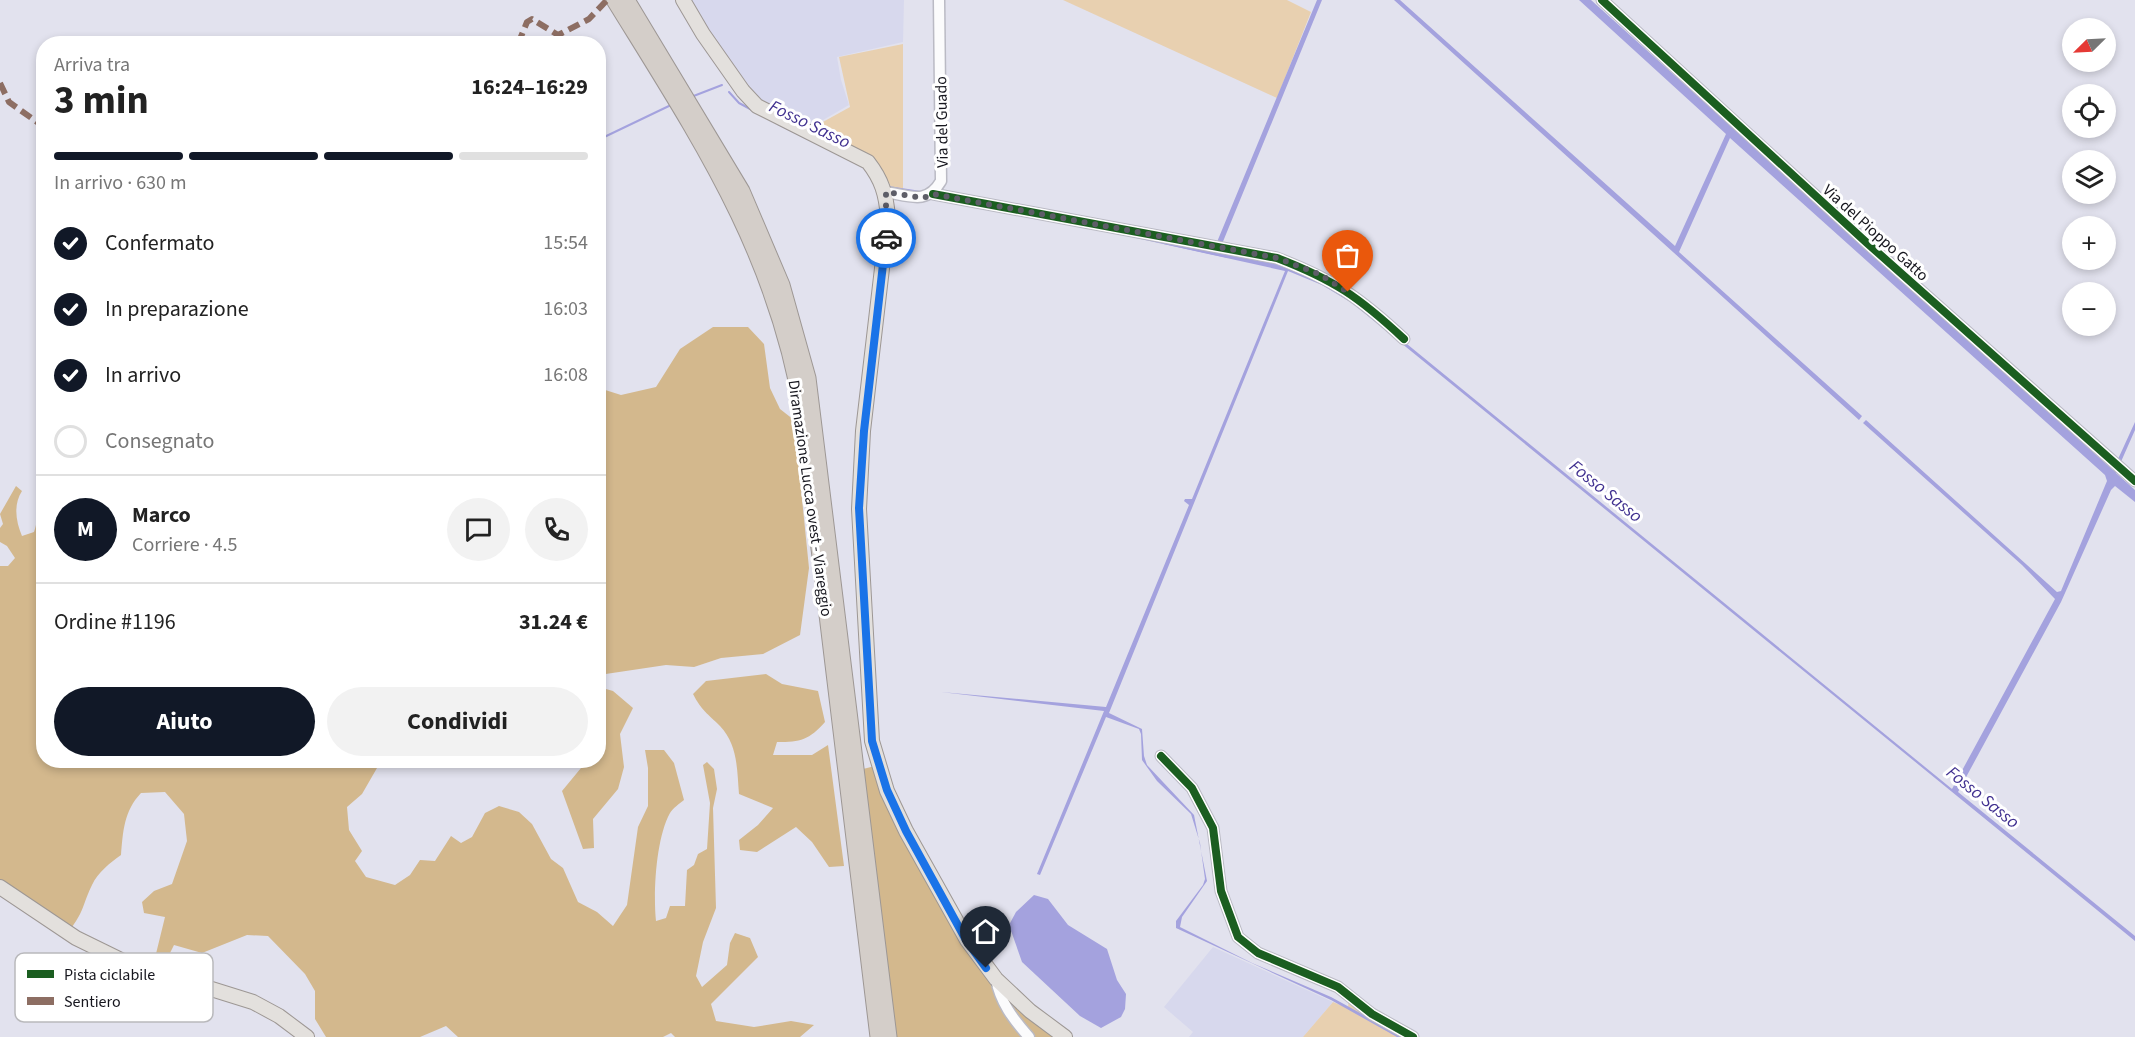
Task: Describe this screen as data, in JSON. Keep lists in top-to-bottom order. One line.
{"streets":{"highway":["Diramazione Lucca ovest - Viareggio"],"street":["Via del Guado","Via del Pioppo Gatto"]},"water":["Fosso Sasso"],"legend":["Pista ciclabile","Sentiero"],"north":"bottom left","page":{"map_buttons":["+","−"],"heading":["3 min","Arriva tra","16:24–16:29"],"panel":["Marco","Corriere · 4.5","Ordine #1196","31.24 €"],"bar":"In arrivo · 630 m","list":[["Confermato","15:54"],["In preparazione","16:03"],["In arrivo","16:08"],"Consegnato"],"round":"M","buttons":["Aiuto","Condividi"]}}
